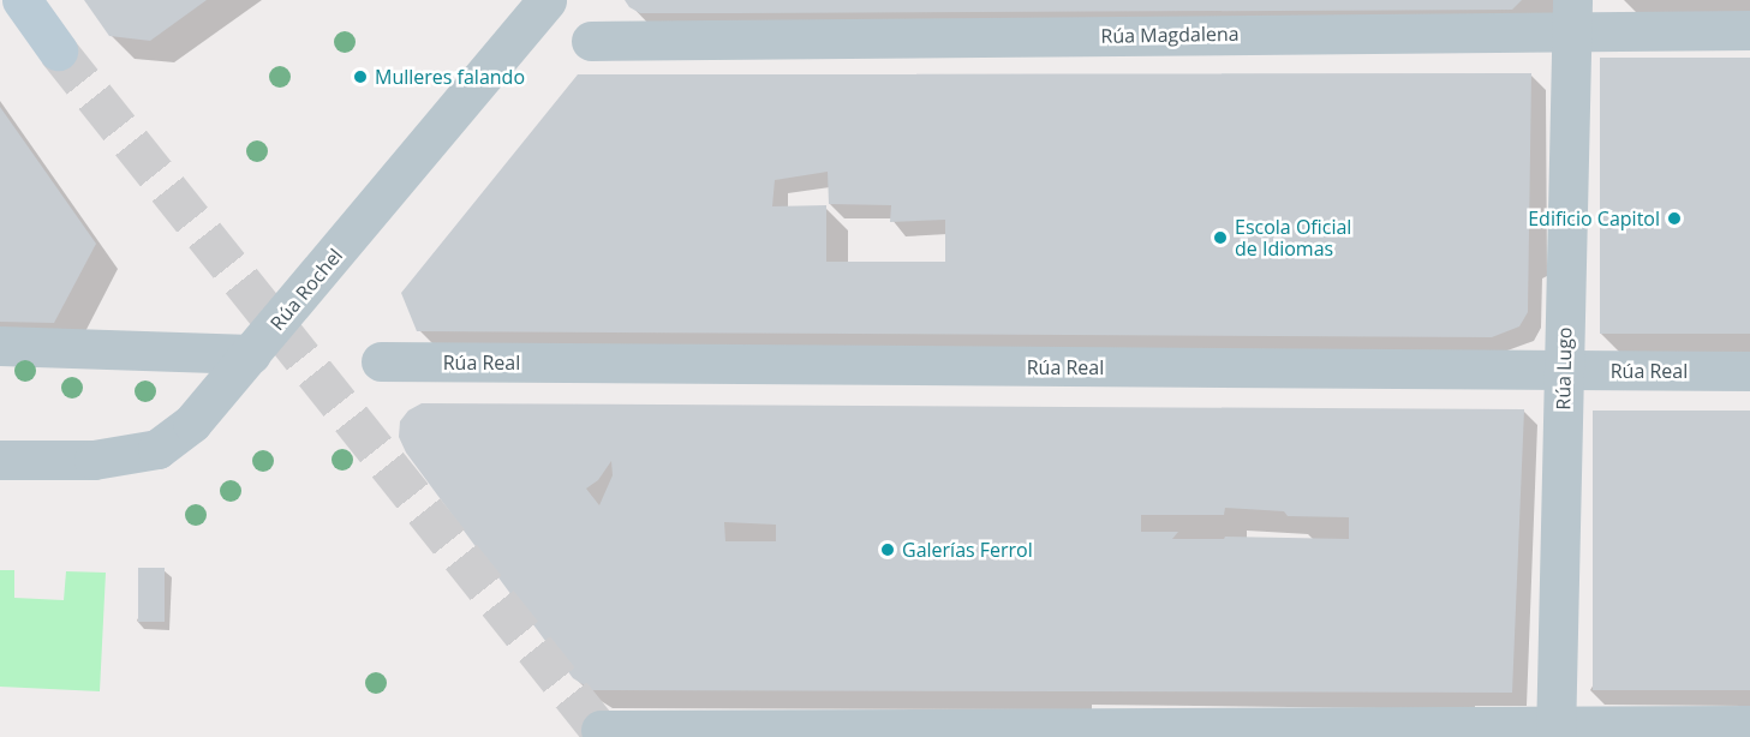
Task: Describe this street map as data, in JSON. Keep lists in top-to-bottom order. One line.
{"streets":{"street":["Rúa Magdalena","Rúa Rochel","Rúa Real","Rúa Lugo"]},"crossings":[["Rúa Magdalena","Rúa Lugo"],["Rúa Real","Rúa Lugo"]],"places":["Mulleres falando","Edificio Capitol","Escola Oficial de Idiomas","Galerías Ferrol"]}
